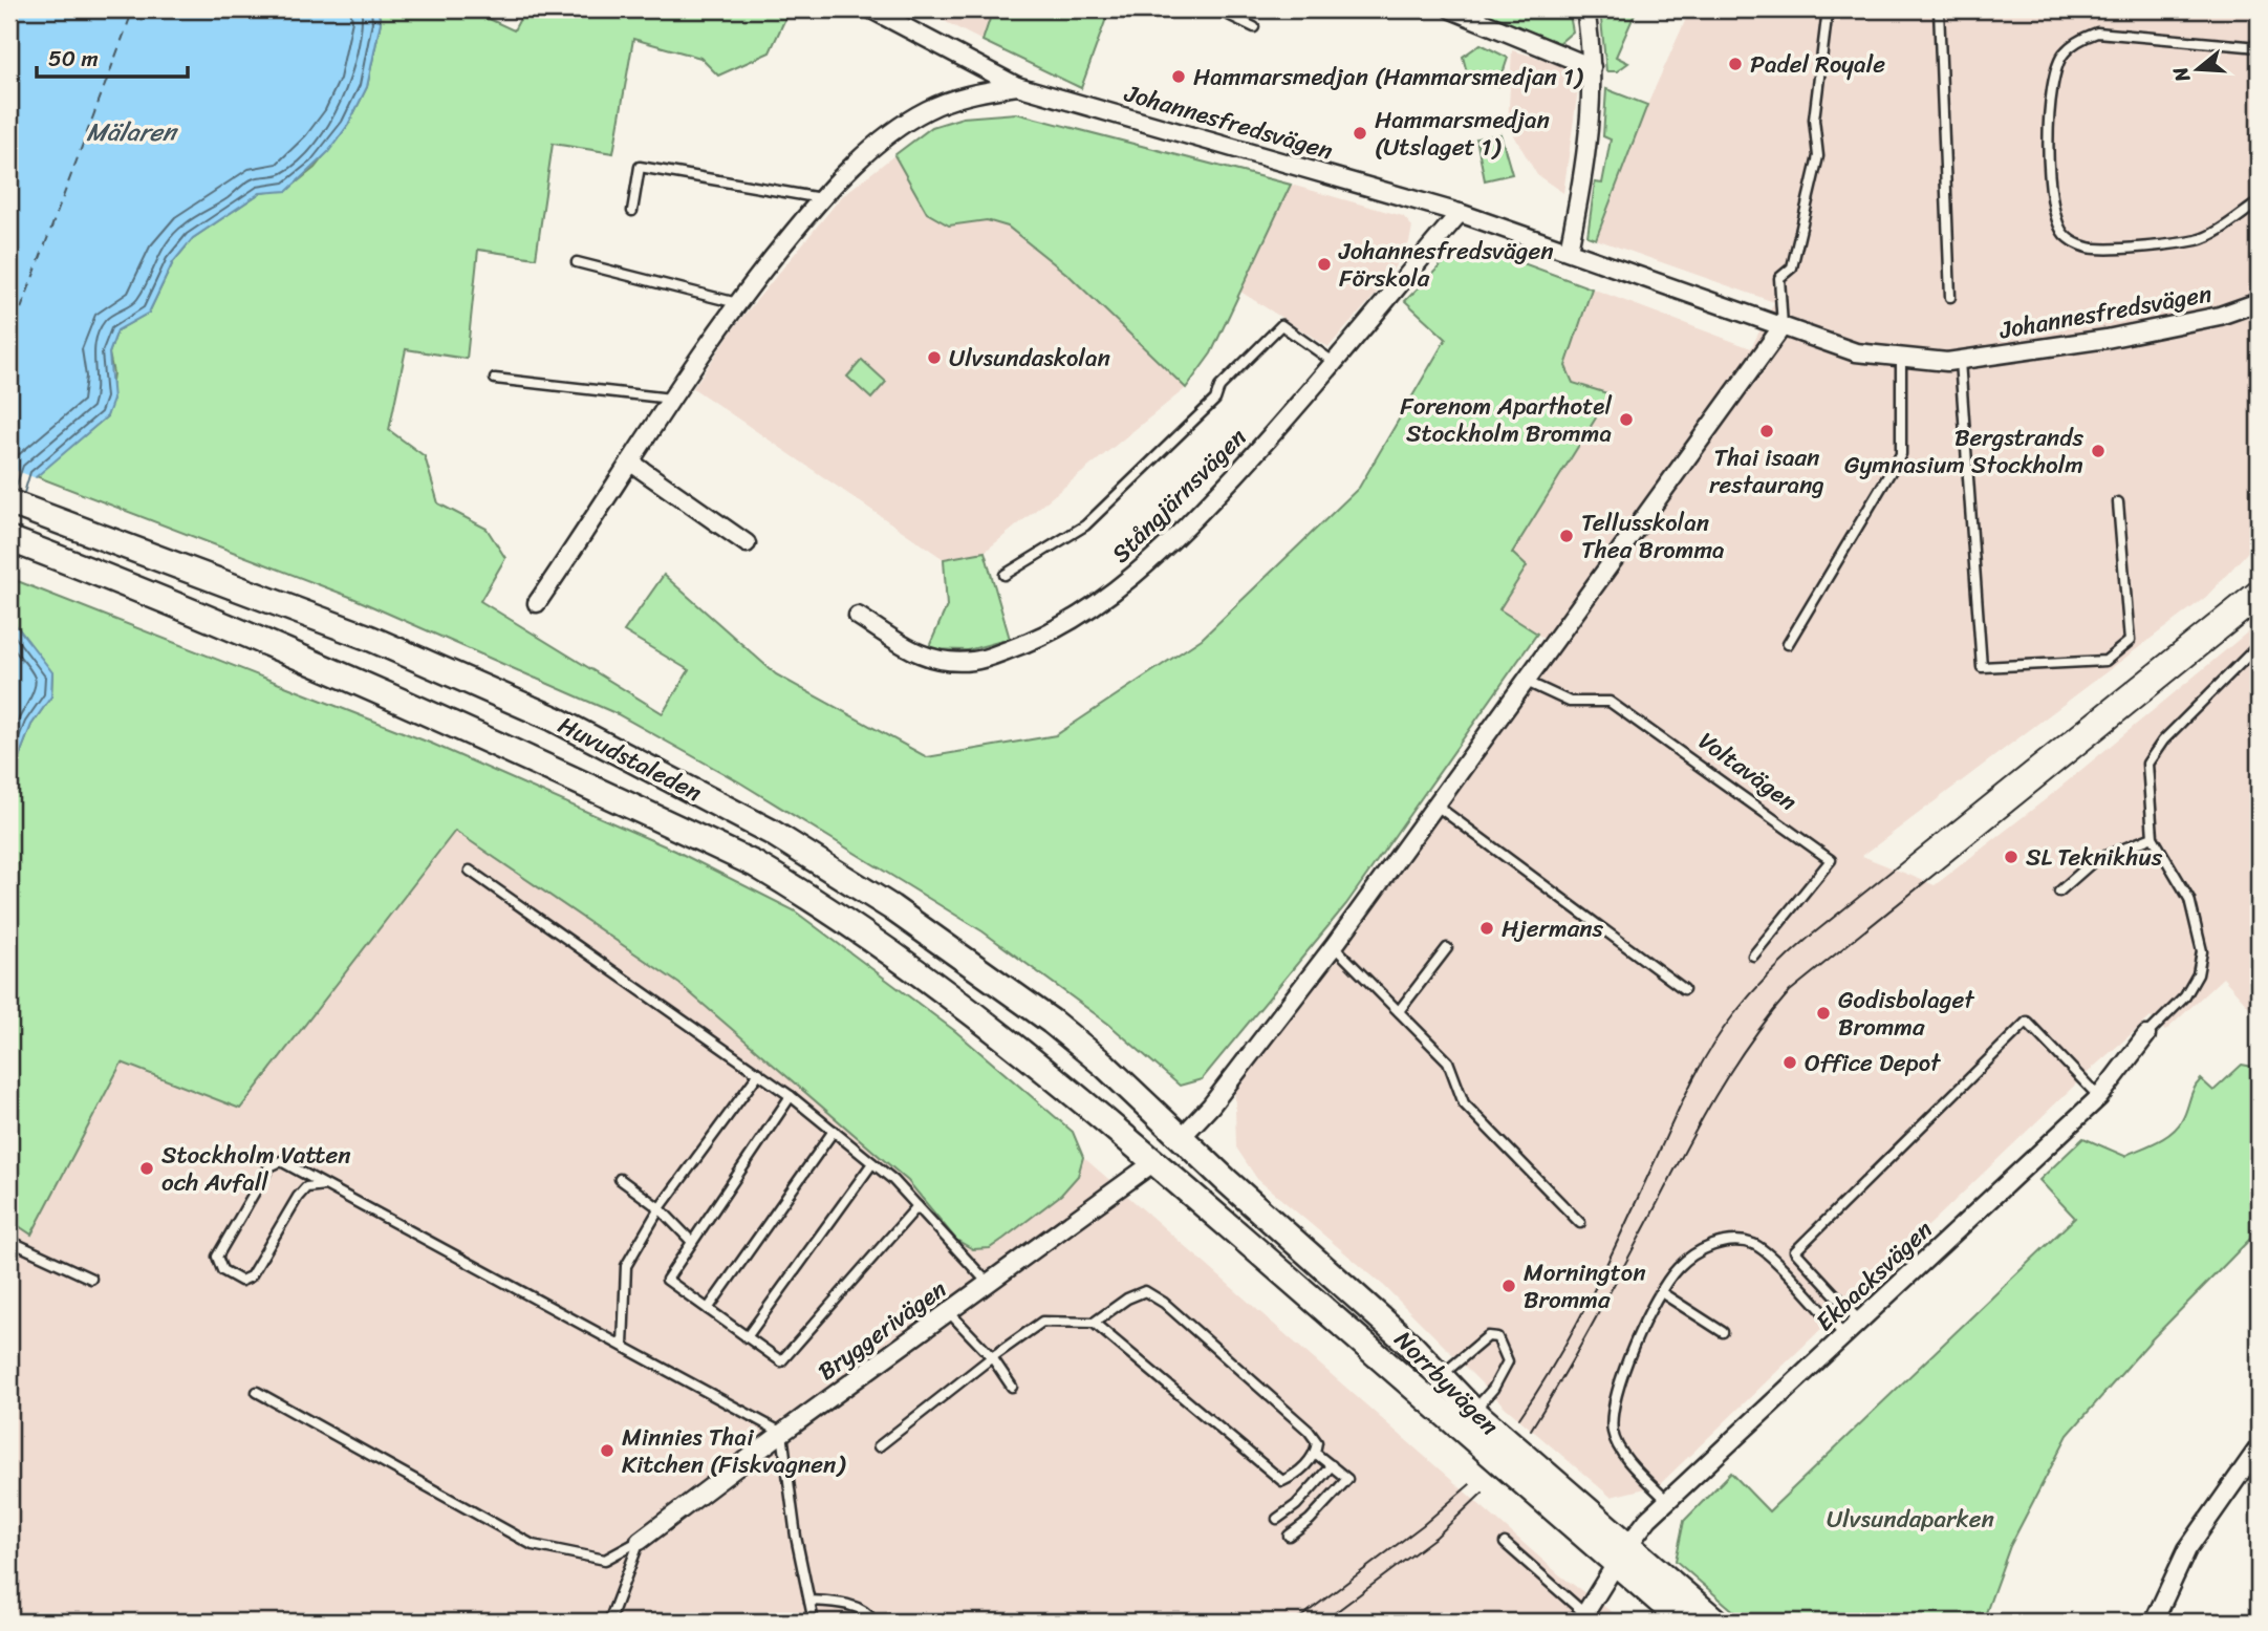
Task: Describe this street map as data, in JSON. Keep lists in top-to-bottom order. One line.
{"streets":{"main road":["Huvudstaleden","Norrbyvägen"],"street":["Johannesfredsvägen","Stångjärnsvägen","Ekbacksvägen","Bryggerivägen"],"lane":["Voltavägen"]},"crossings":[["Johannesfredsvägen","Stångjärnsvägen"],["Huvudstaleden","Bryggerivägen"],["Huvudstaleden","Norrbyvägen"],["Ekbacksvägen","Norrbyvägen"],["Bryggerivägen","Norrbyvägen"]],"water":["Mälaren"],"parks":["Ulvsundaparken"],"places":["Padel Royale","Hammarsmedjan (Hammarsmedjan 1)","Hammarsmedjan (Utslaget 1)","Johannesfredsvägen Förskola","Ulvsundaskolan","Forenom Aparthotel Stockholm Bromma","Thai isaan restaurang","Bergstrands Gymnasium Stockholm","Tellusskolan Thea Bromma","SL Teknikhus","Hjermans","Godisbolaget Bromma","Office Depot","Stockholm Vatten och Avfall","Mornington Bromma","Minnies Thai Kitchen (Fiskvagnen)"],"scale_bar":"50 m","north":"left"}
